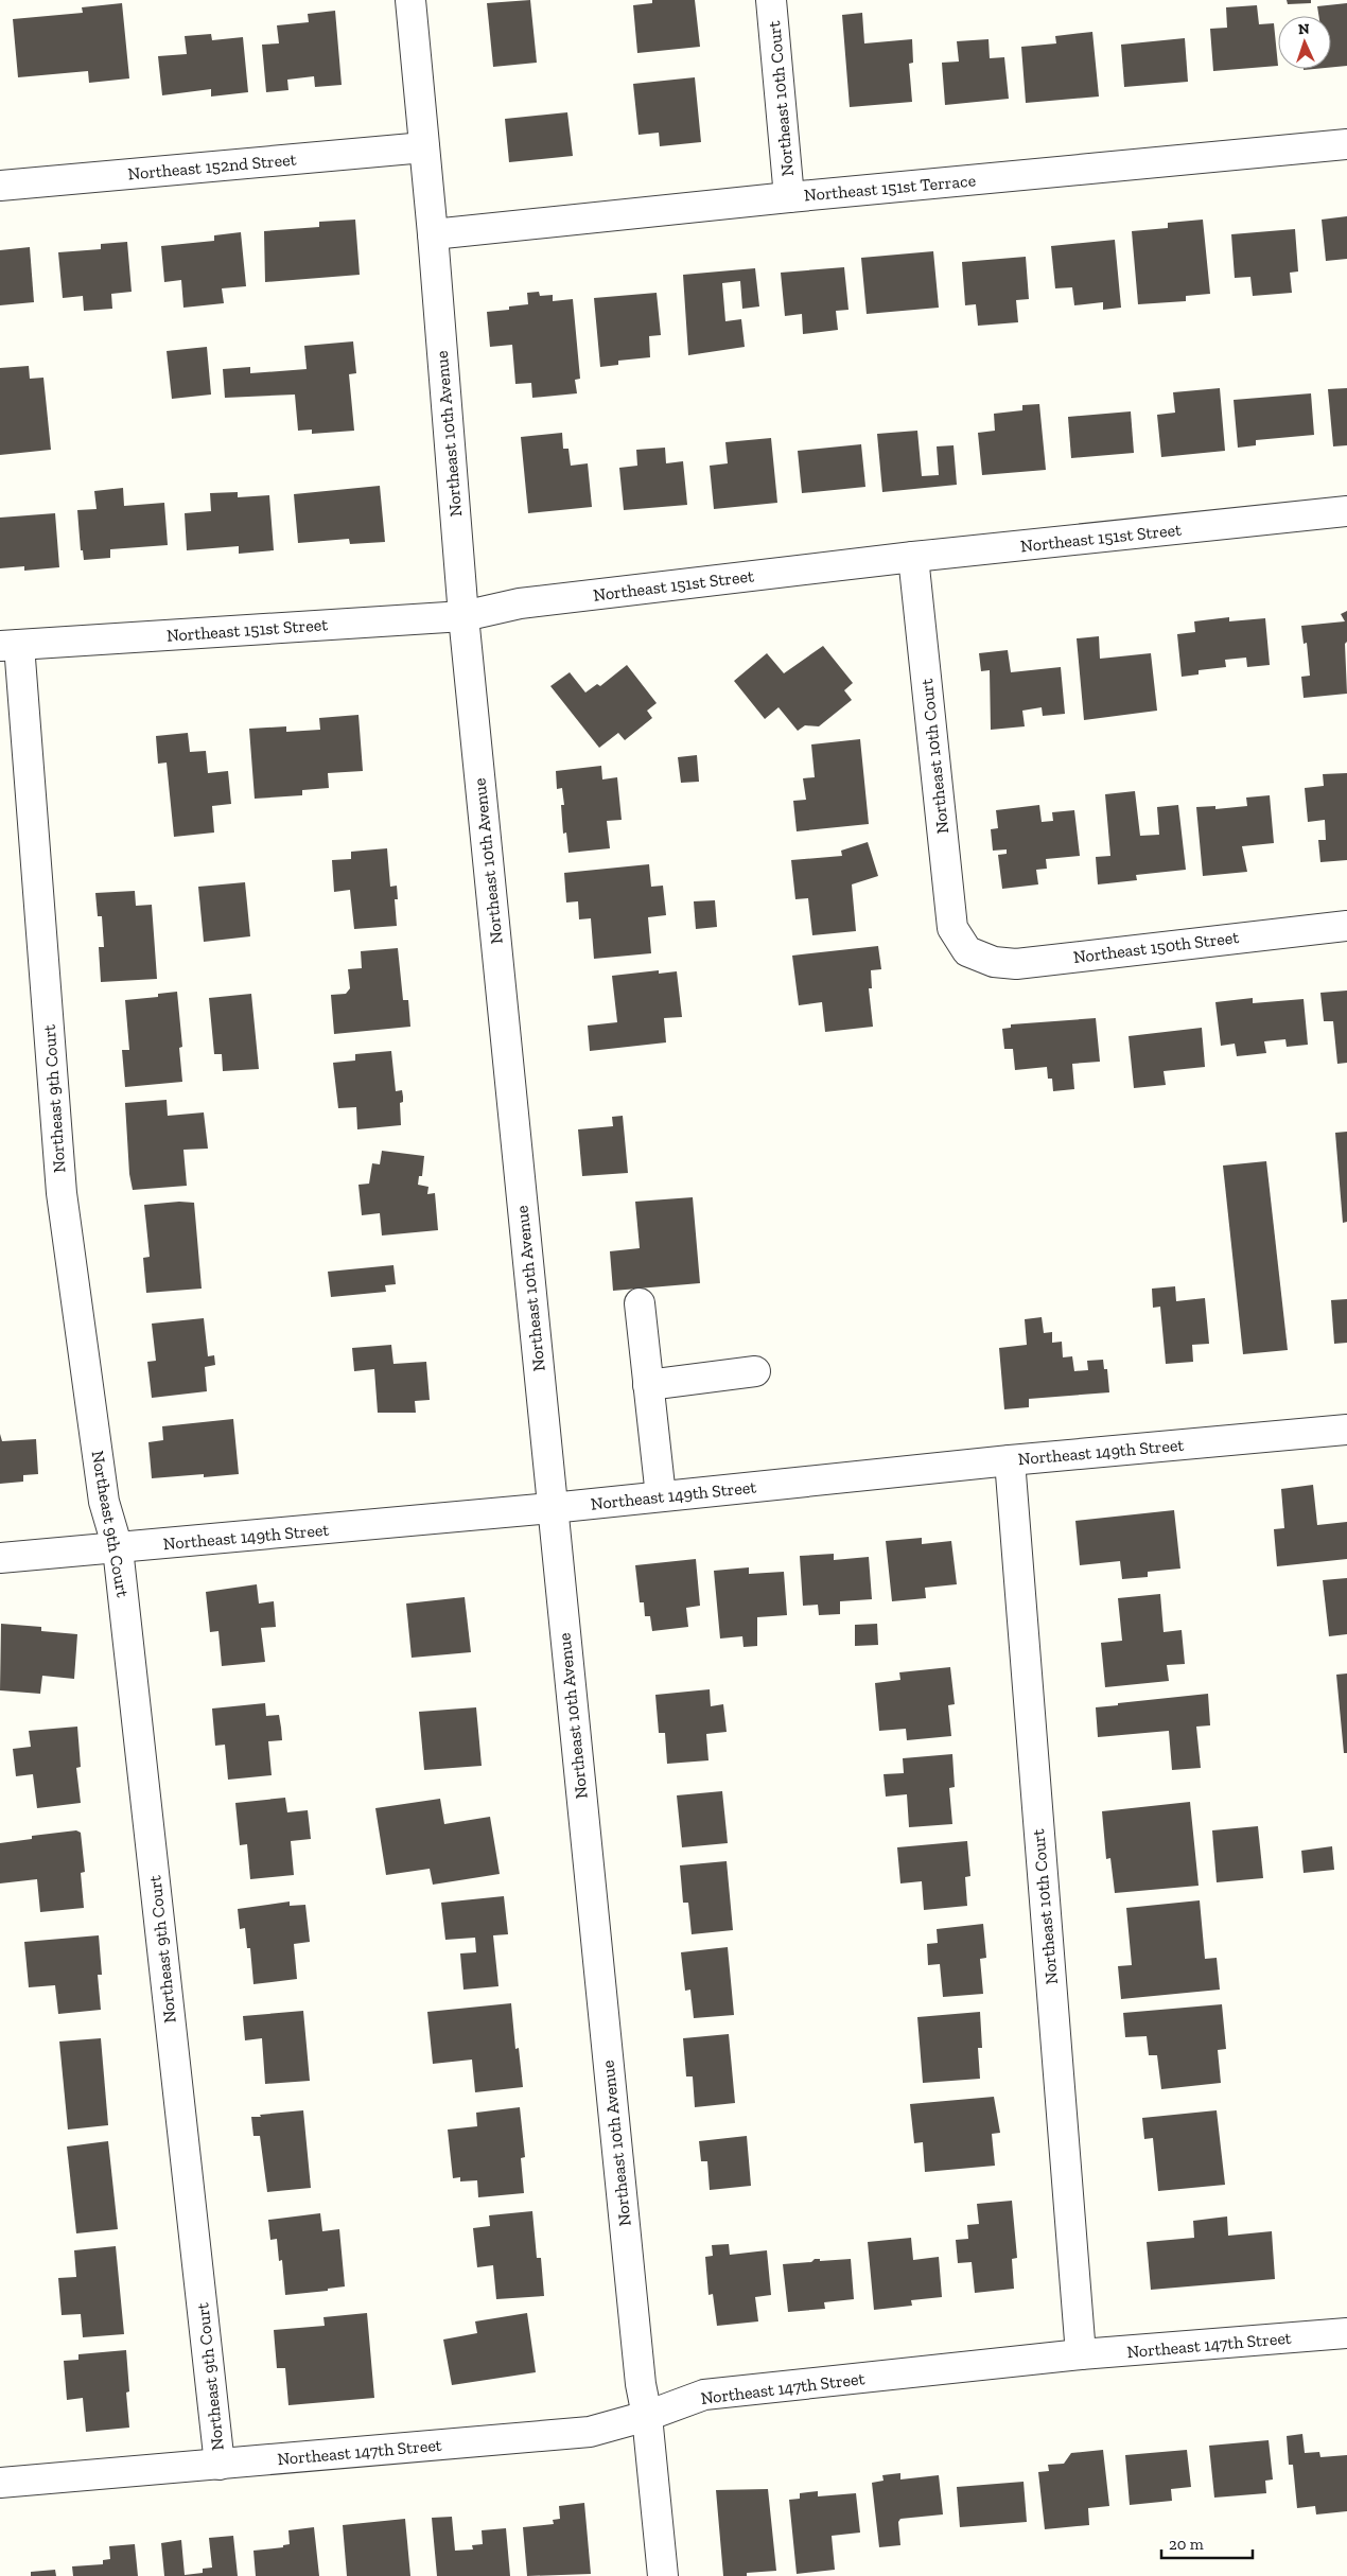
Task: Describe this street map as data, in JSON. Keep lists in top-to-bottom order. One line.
{"streets":{"street":["Northeast 10th Court","Northeast 152nd Street","Northeast 151st Terrace","Northeast 10th Avenue","Northeast 151st Street","Northeast 150th Street","Northeast 9th Court","Northeast 149th Street","Northeast 147th Street"]},"crossings":[["Northeast 10th Court","Northeast 151st Terrace"],["Northeast 10th Court","Northeast 151st Street"],["Northeast 10th Court","Northeast 150th Street"],["Northeast 10th Court","Northeast 149th Street"],["Northeast 10th Court","Northeast 147th Street"],["Northeast 152nd Street","Northeast 10th Avenue"],["Northeast 151st Terrace","Northeast 10th Avenue"],["Northeast 10th Avenue","Northeast 151st Street"],["Northeast 10th Avenue","Northeast 149th Street"],["Northeast 10th Avenue","Northeast 147th Street"],["Northeast 151st Street","Northeast 9th Court"],["Northeast 9th Court","Northeast 149th Street"],["Northeast 9th Court","Northeast 147th Street"]],"scale_bar":"20 m","north":"top"}
